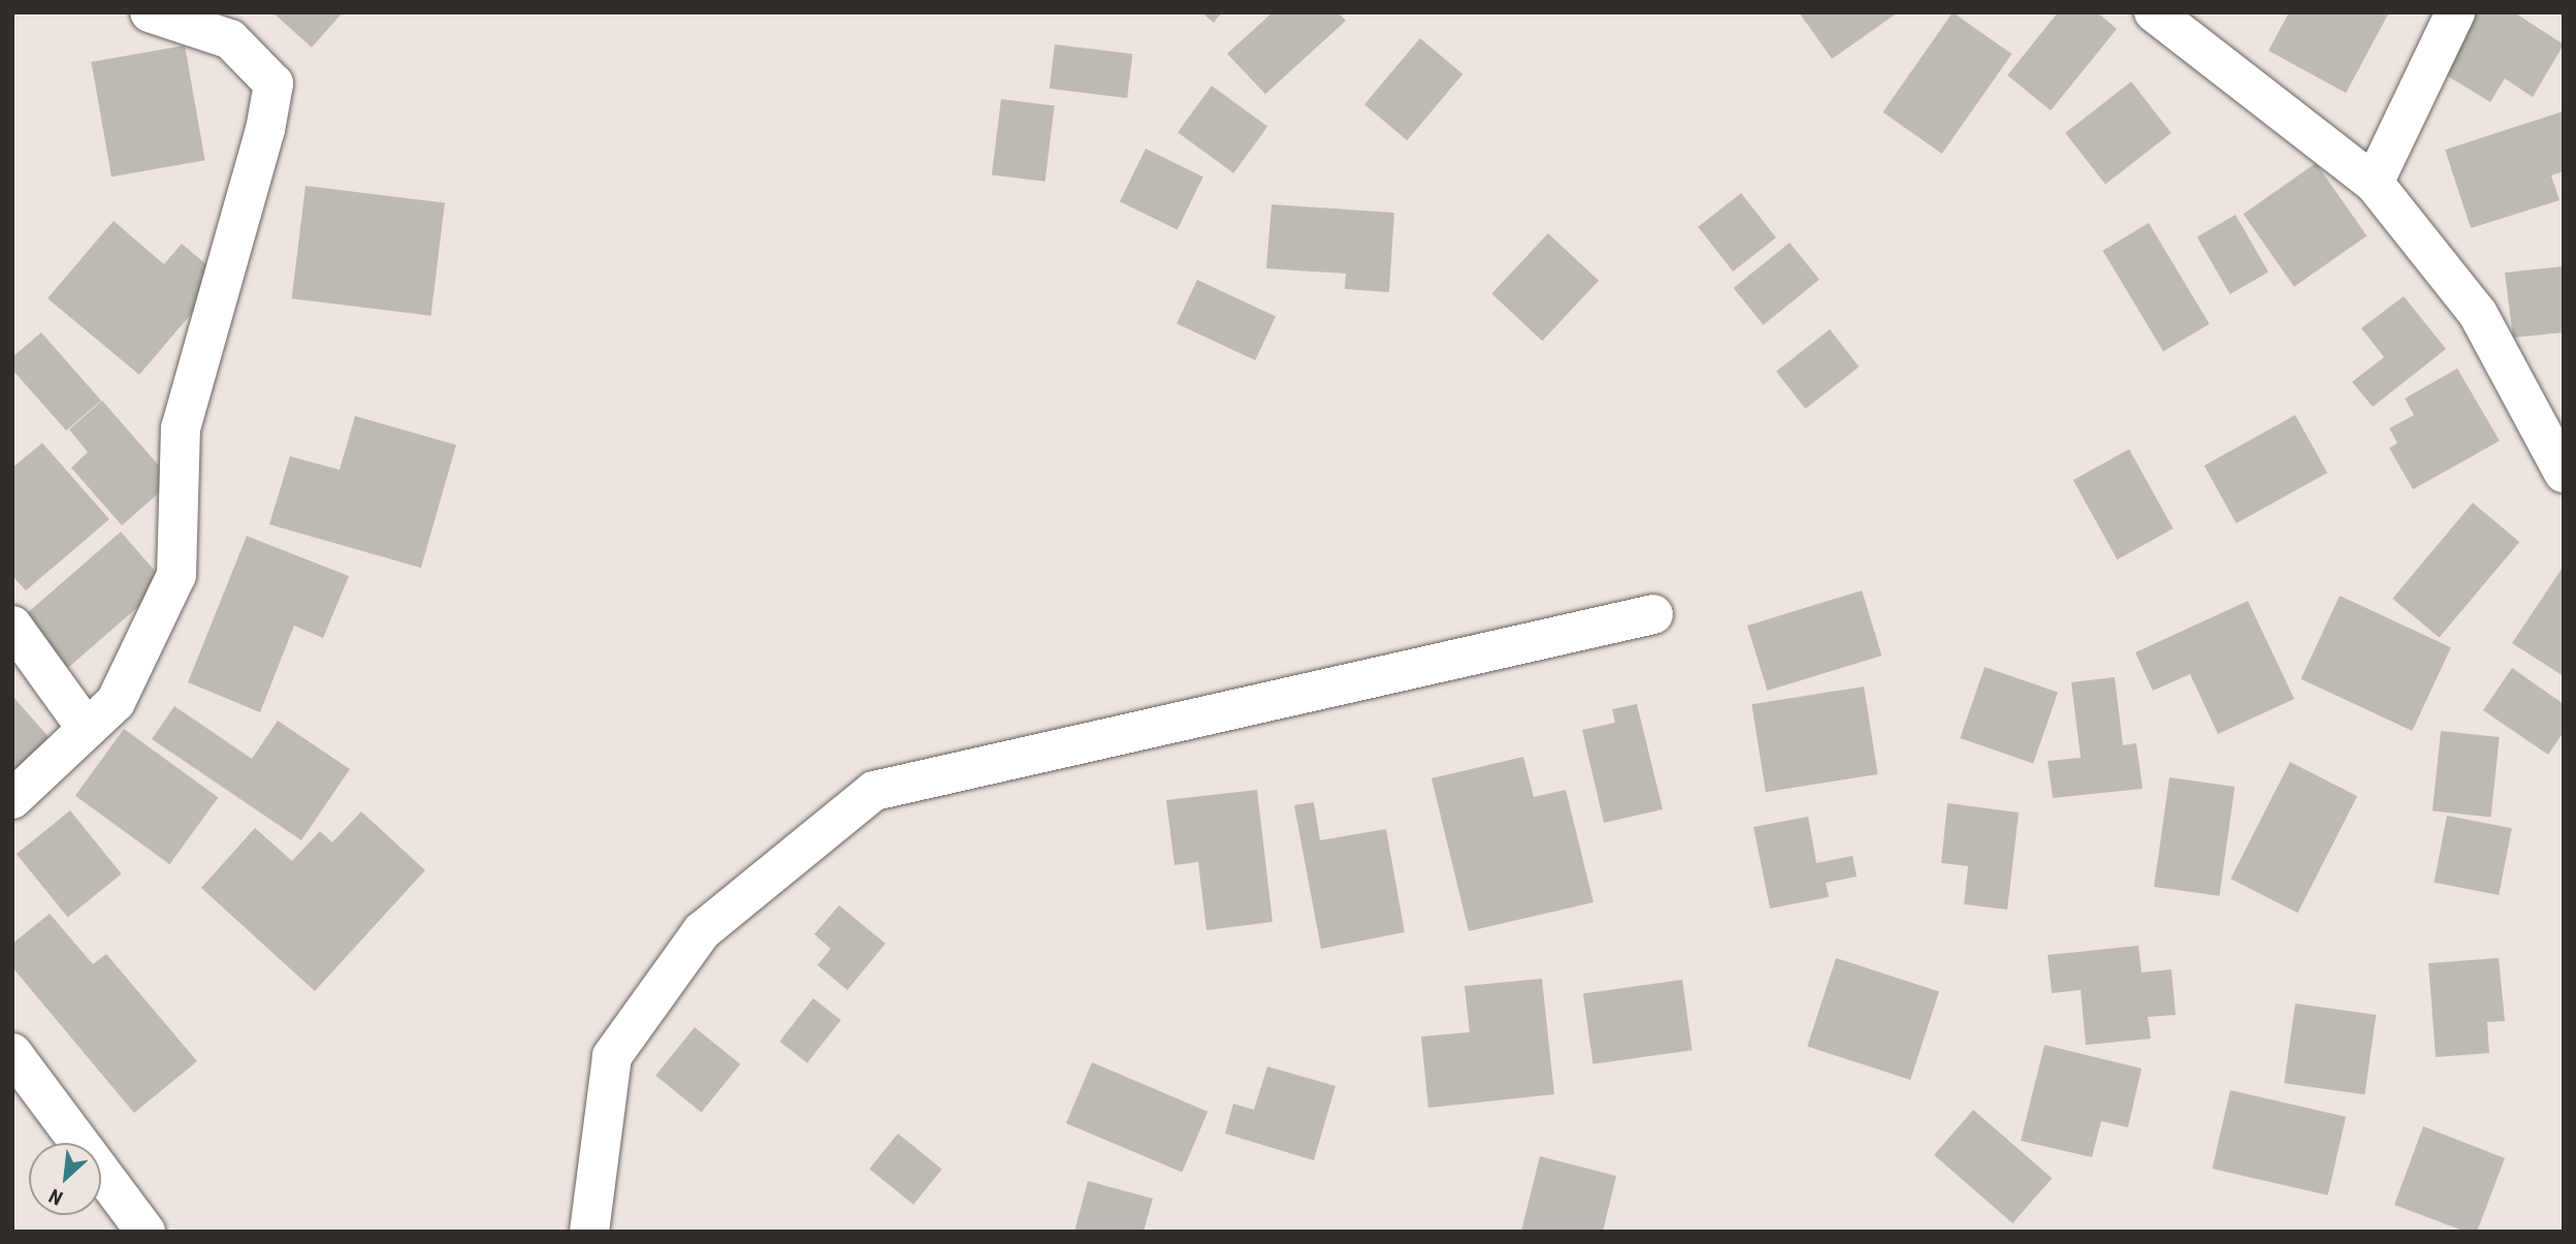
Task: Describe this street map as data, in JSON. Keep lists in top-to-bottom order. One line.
{"north":"bottom left"}
